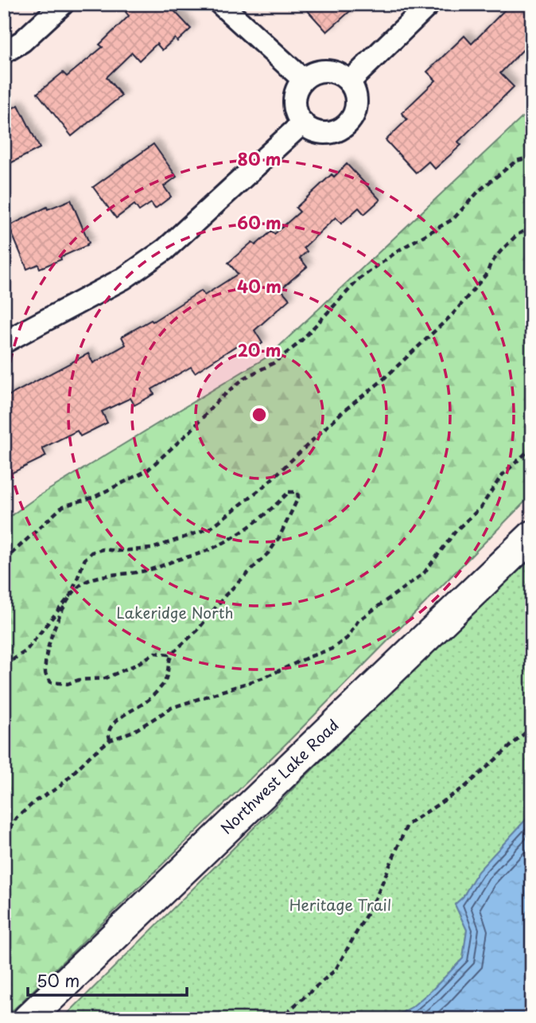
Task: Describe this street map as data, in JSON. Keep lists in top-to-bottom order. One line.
{"streets":{"main road":["Northwest Lake Road"]},"parks":["Lakeridge North","Heritage Trail"],"scale_bar":"50 m","rings":["80 m","60 m","40 m","20 m"]}
